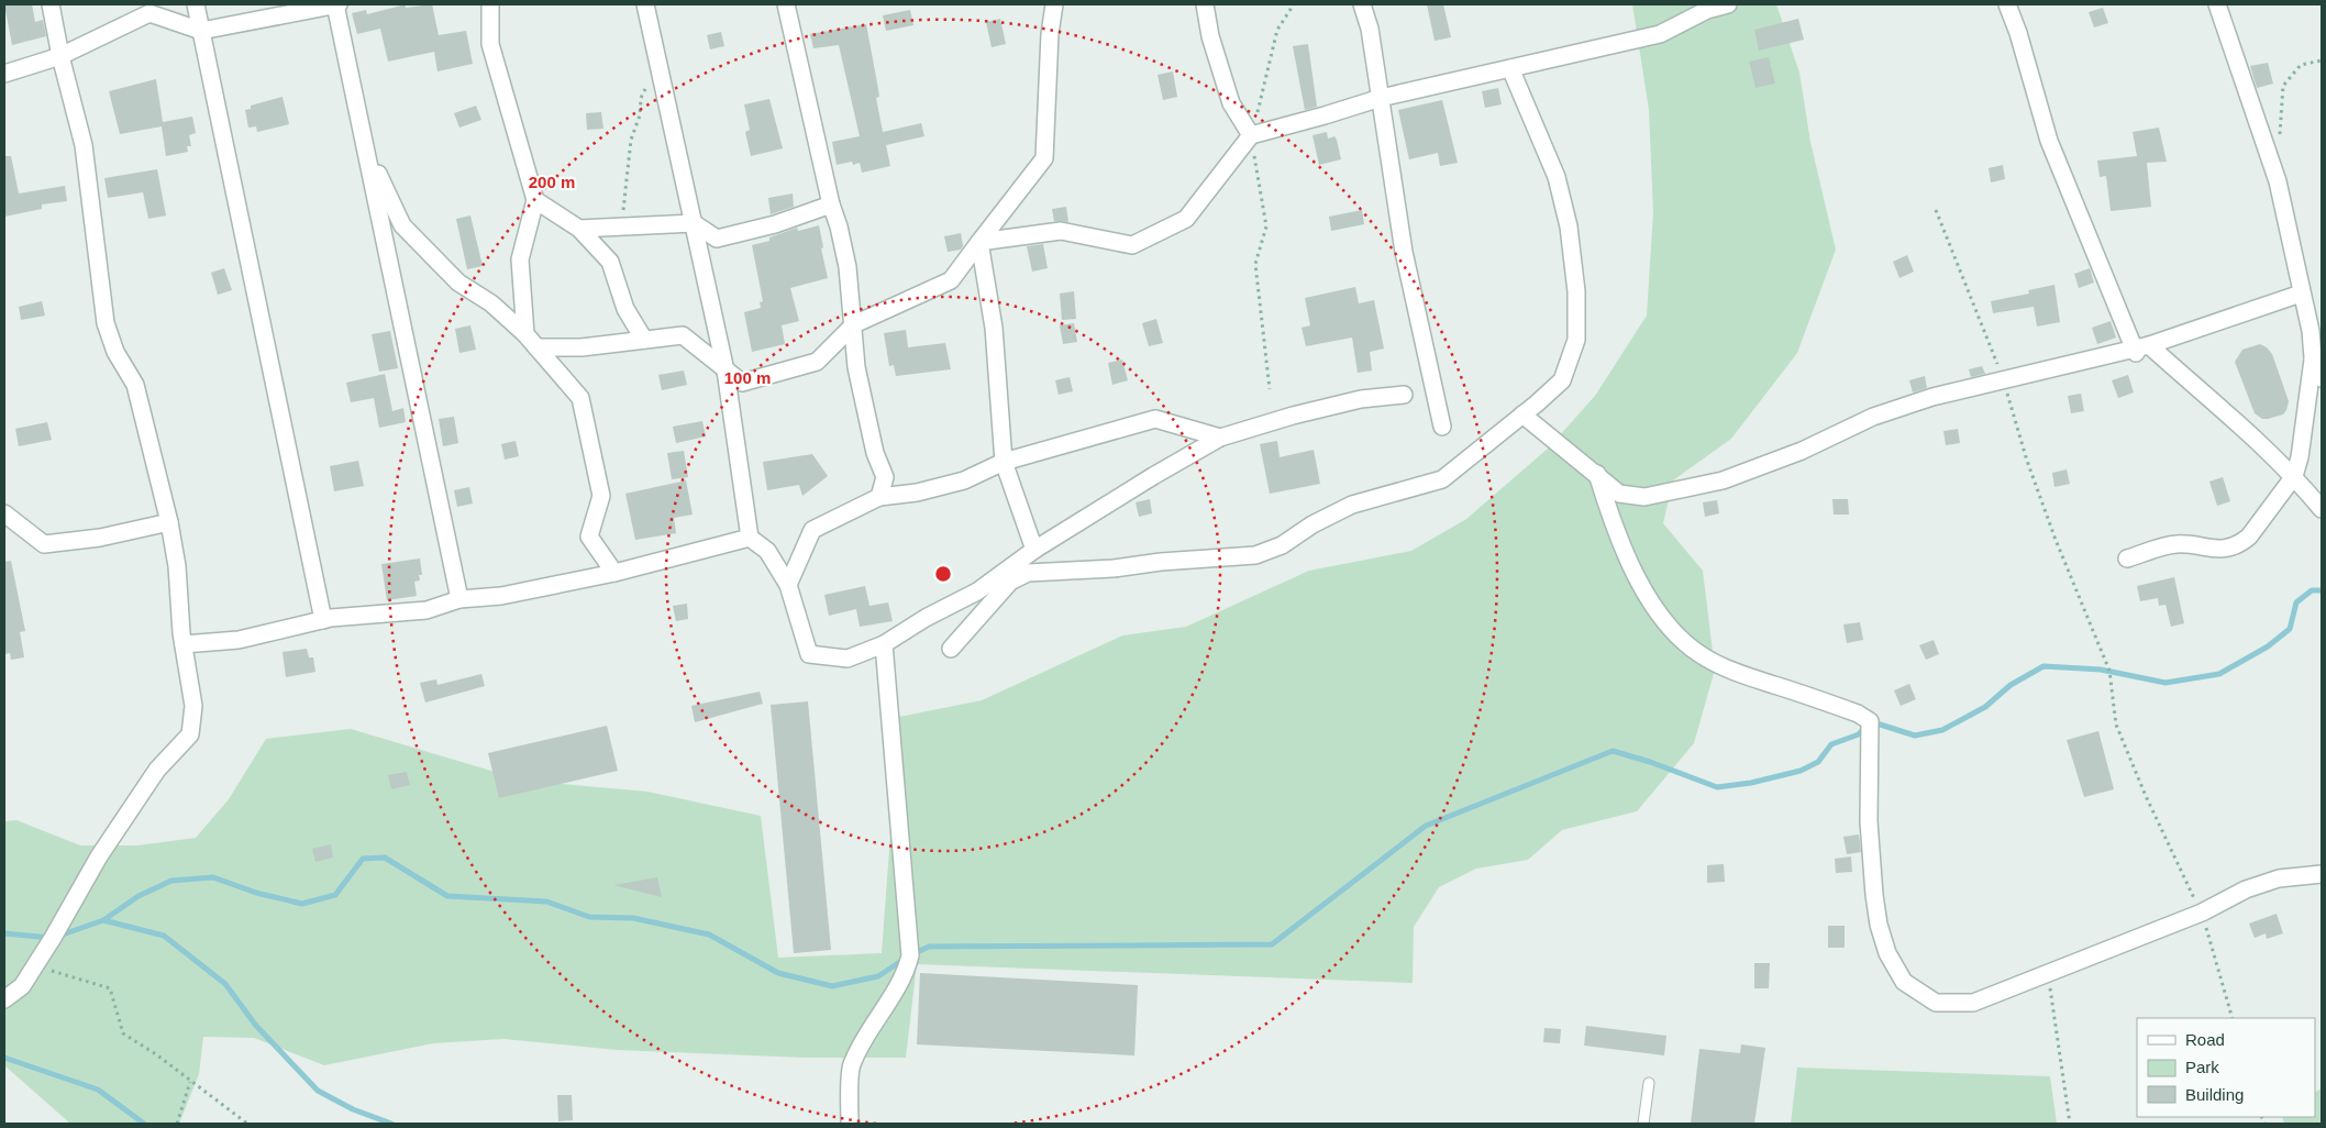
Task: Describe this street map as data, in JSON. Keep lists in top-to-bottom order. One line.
{"legend":["Road","Park","Building"],"rings":["200 m","100 m"]}
